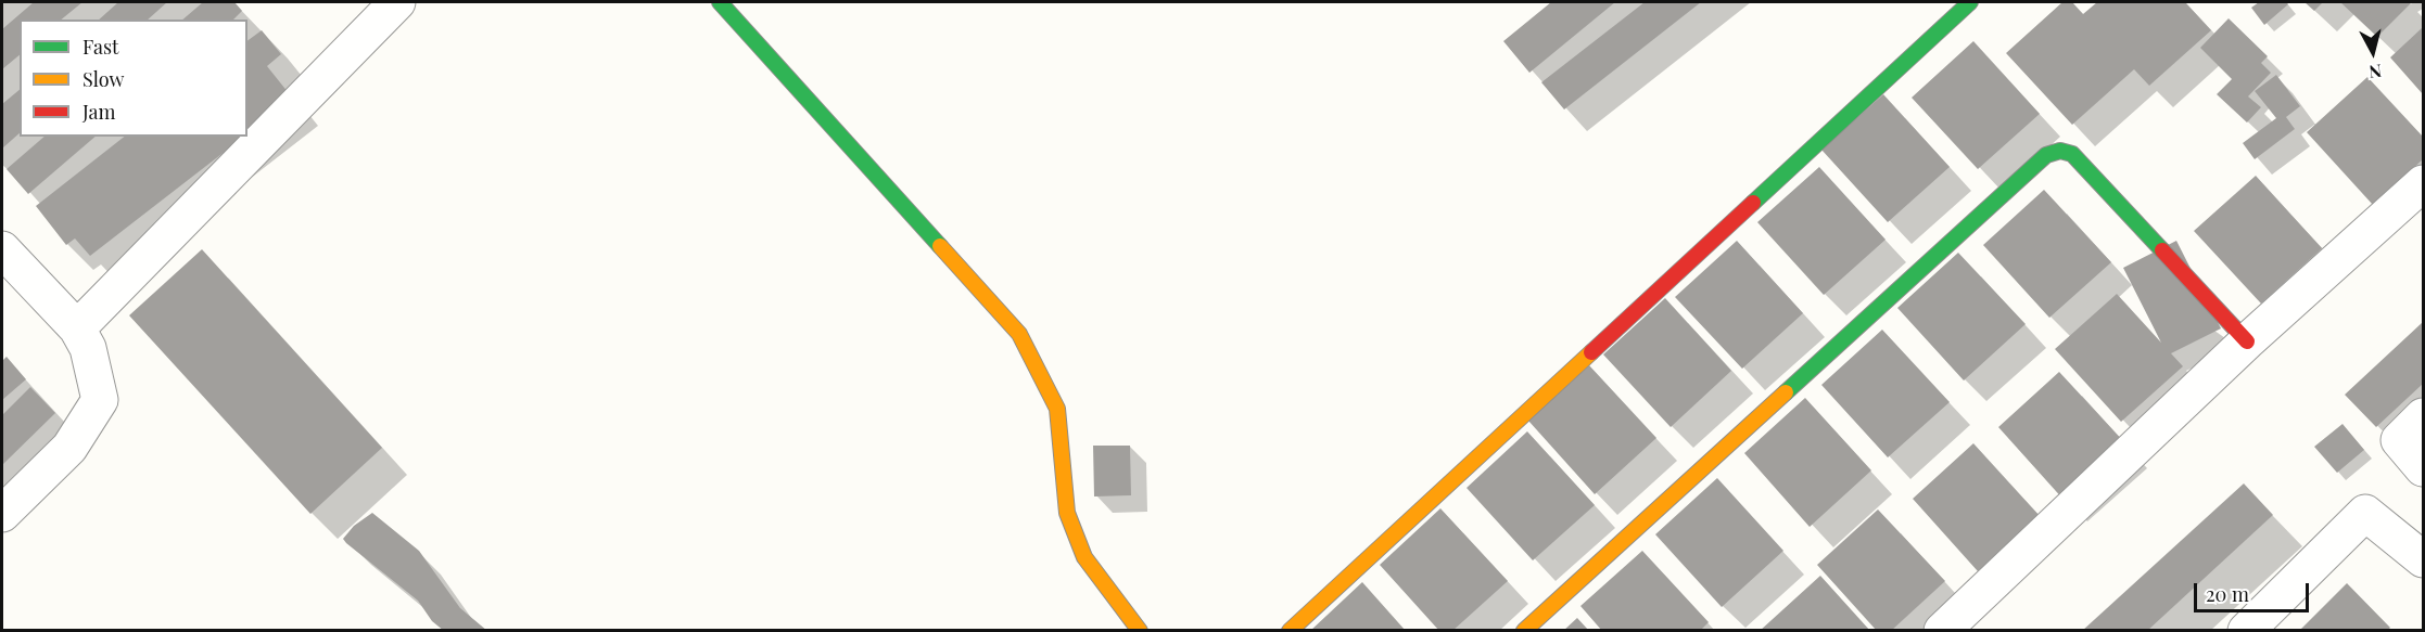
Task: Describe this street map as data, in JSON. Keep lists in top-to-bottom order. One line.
{"legend":["Fast","Slow","Jam"],"scale_bar":"20 m","north":"bottom"}
